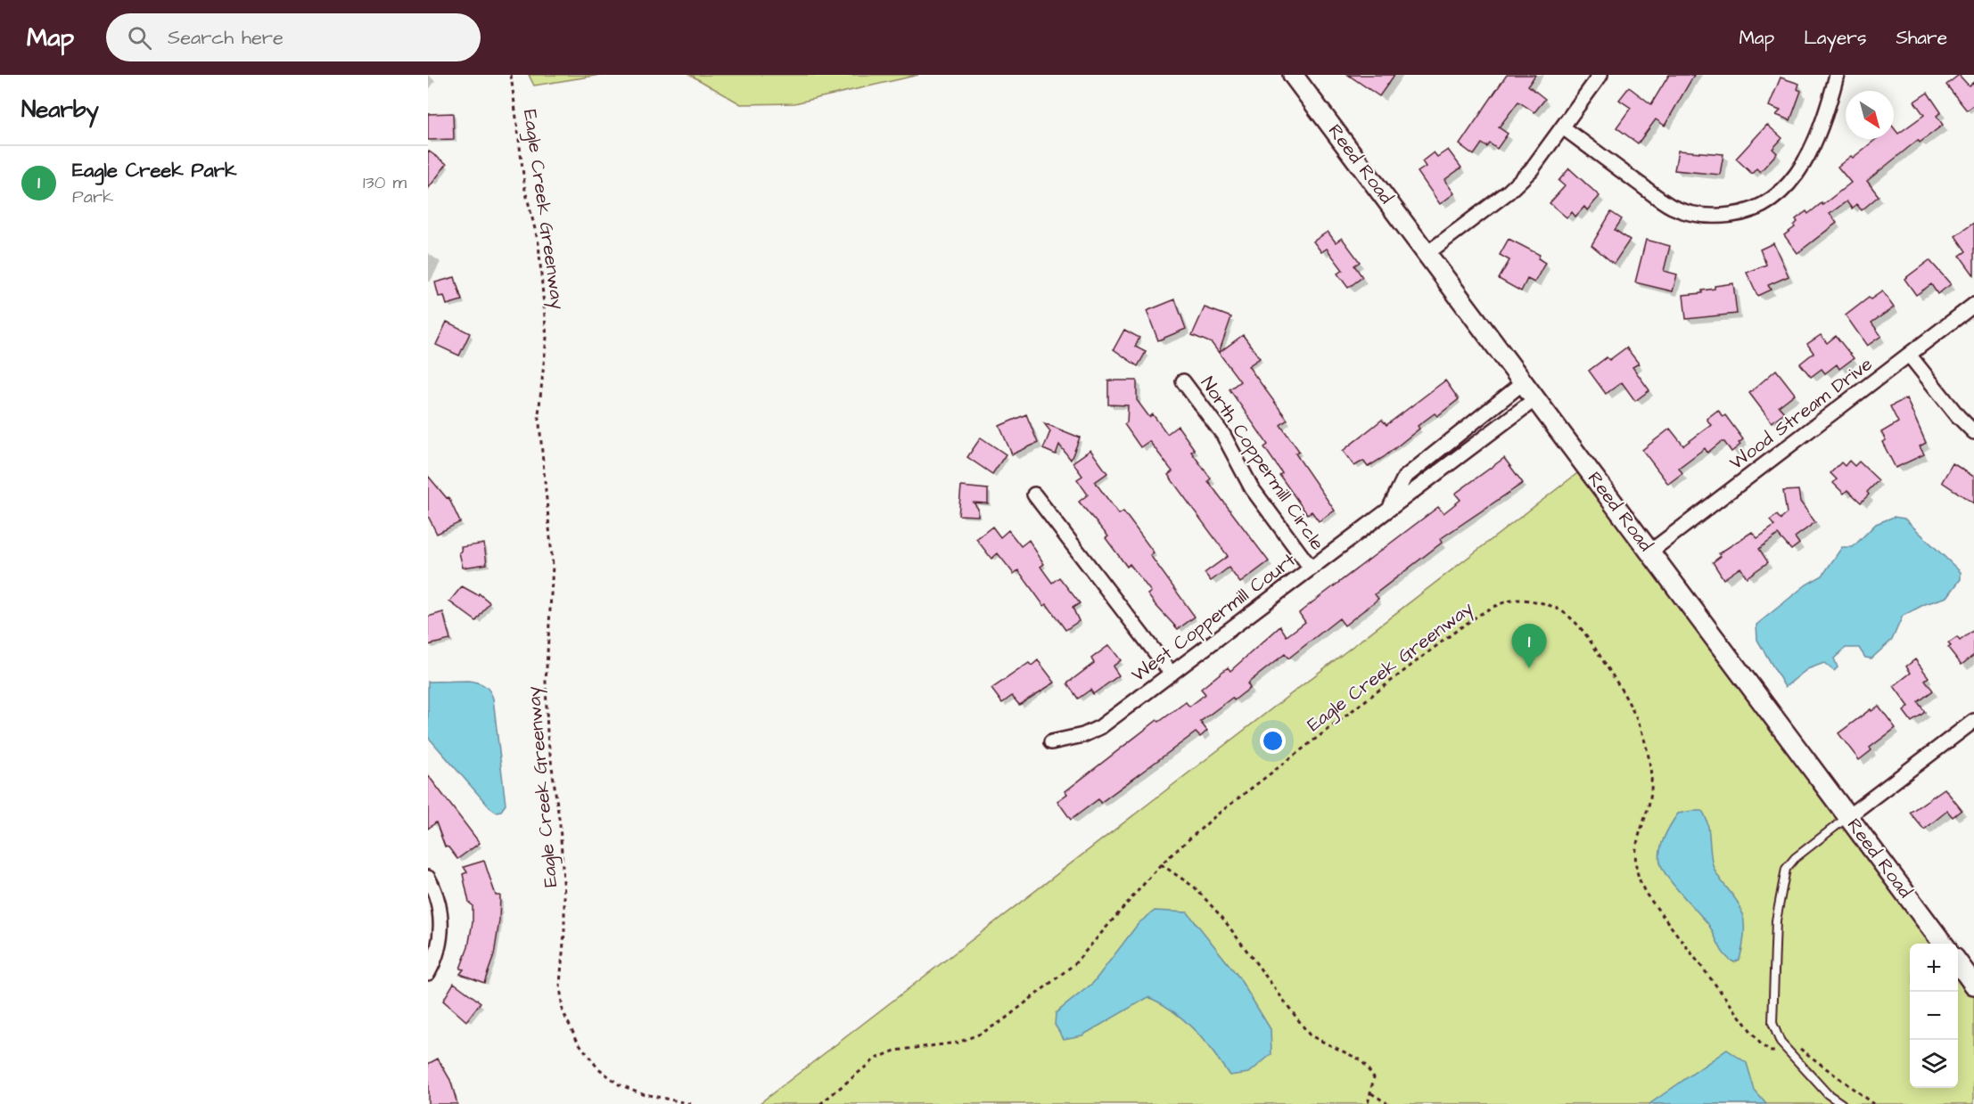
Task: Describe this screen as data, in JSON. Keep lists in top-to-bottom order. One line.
{"streets":{"main road":["Reed Road"],"street":["Wood Stream Drive","North Coppermill Circle","West Coppermill Court"],"path":["Eagle Creek Greenway"]},"crossings":[["Reed Road","Wood Stream Drive"],["Reed Road","West Coppermill Court"],["North Coppermill Circle","West Coppermill Court"]],"north":"bottom right","page":{"header":"Map","search":"Search here","nav":["Map","Layers","Share"],"heading":"Nearby","list":[{"mark":"1","name":"Eagle Creek Park","note":"Park","value":"130 m"}],"pins":"1","map_buttons":["+","−"]}}
